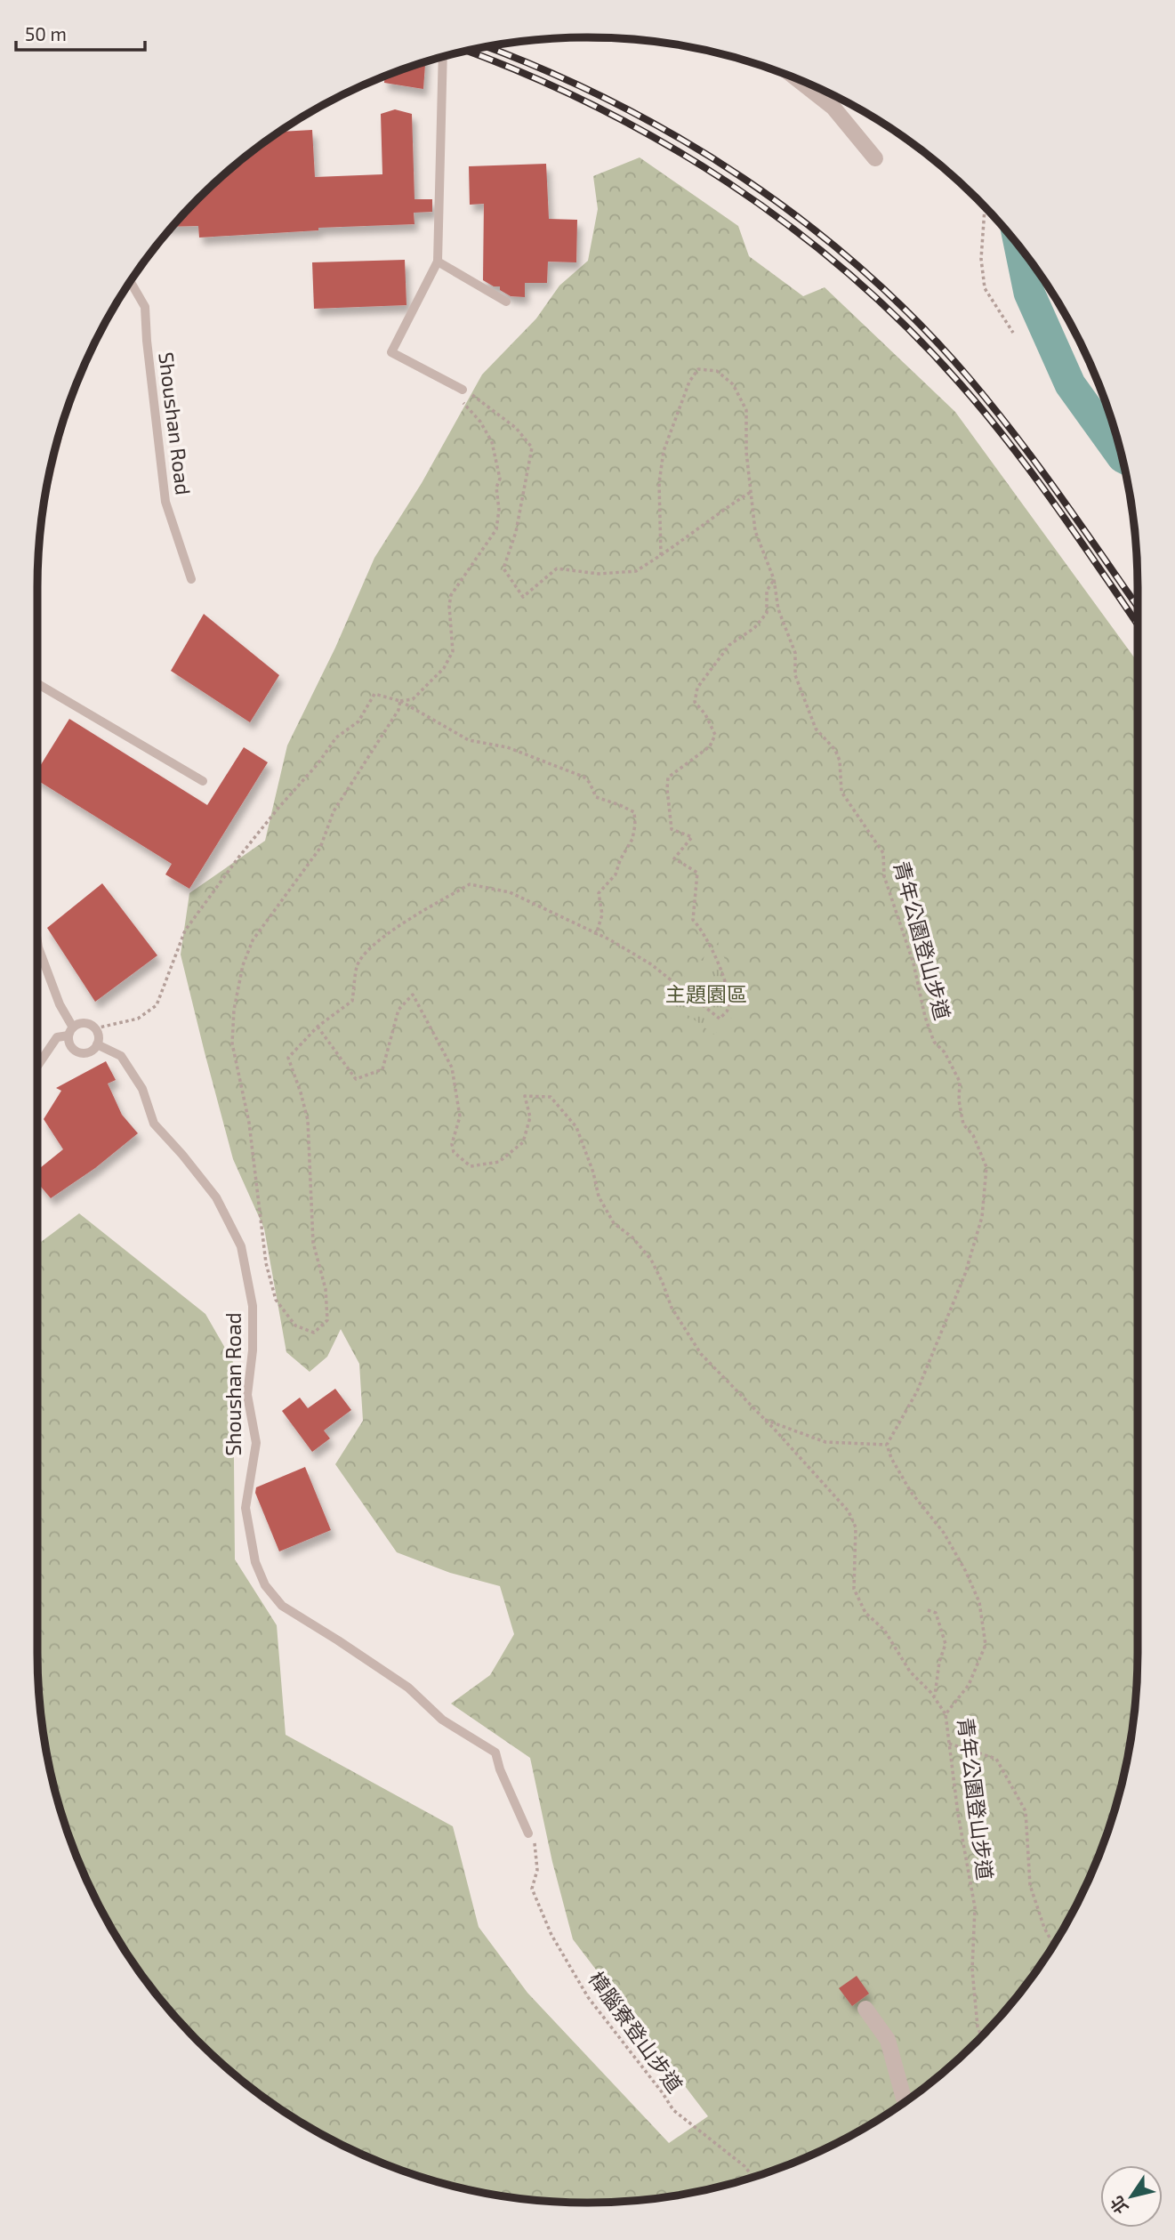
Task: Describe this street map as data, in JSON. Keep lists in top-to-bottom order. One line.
{"streets":{"lane":["Shoushan Road"],"path":["青年公園登山步道","樟腦寮登山步道"]},"crossings":[["Shoushan Road","樟腦寮登山步道"]],"parks":["主題園區"],"scale_bar":"50 m","north":"bottom left"}
